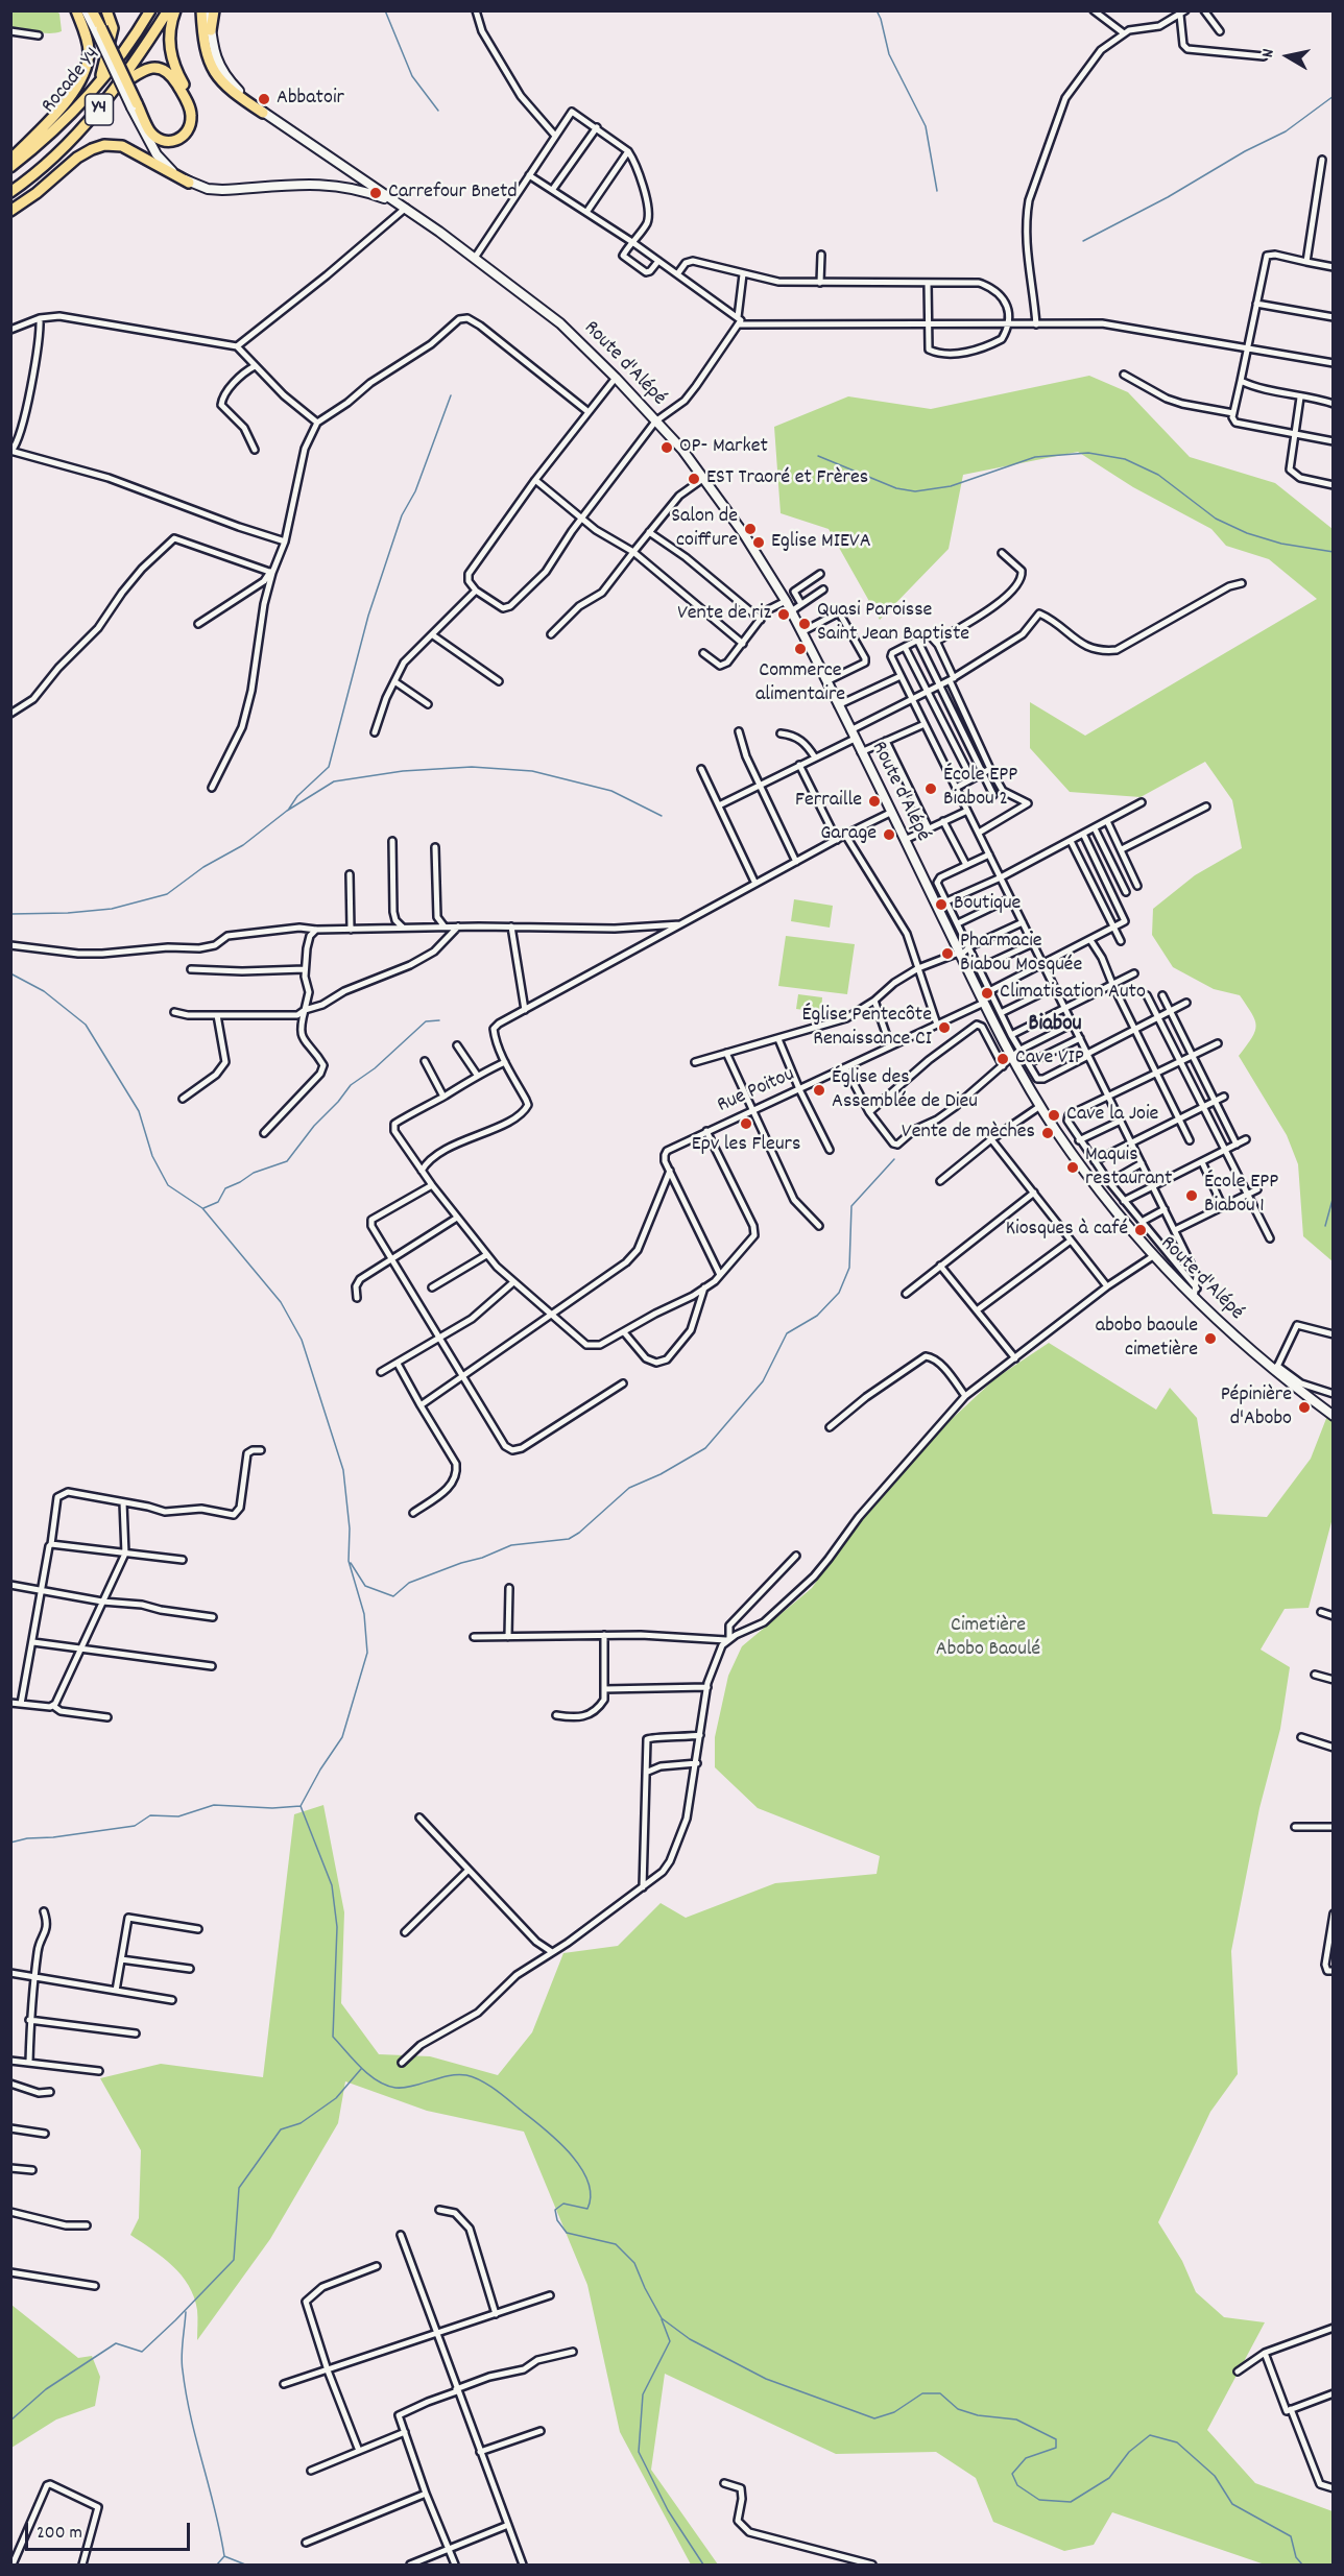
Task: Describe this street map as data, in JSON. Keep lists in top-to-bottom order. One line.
{"streets":{"highway":["Rocade Y4","Y4"],"main road":["Route d'Alépé"],"street":["Rue Poitou"]},"crossings":[["Route d'Alépé","Rue Poitou"]],"districts":["Biabou"],"parks":["Cimetière Abobo Baoulé"],"places":["Abbatoir","Carrefour Bnetd","OP- Market","EST Traoré et Frères","Salon de coiffure","Eglise MIEVA","Vente de riz","Quasi Paroisse Saint Jean Baptiste","Commerce alimentaire","École EPP Biabou 2","Ferraille","Garage","Boutique","Pharmacie Biabou Mosquée","Climatisation Auto","Église Pentecôte Renaissance CI","Cave VIP","Église des Assemblée de Dieu","Cave la Joie","Epv les Fleurs","Vente de mèches","Maquis restaurant","École EPP Biabou 1","Kiosques à café","abobo baoule cimetière","Pépinière d'Abobo"],"scale_bar":"200 m","north":"left"}
